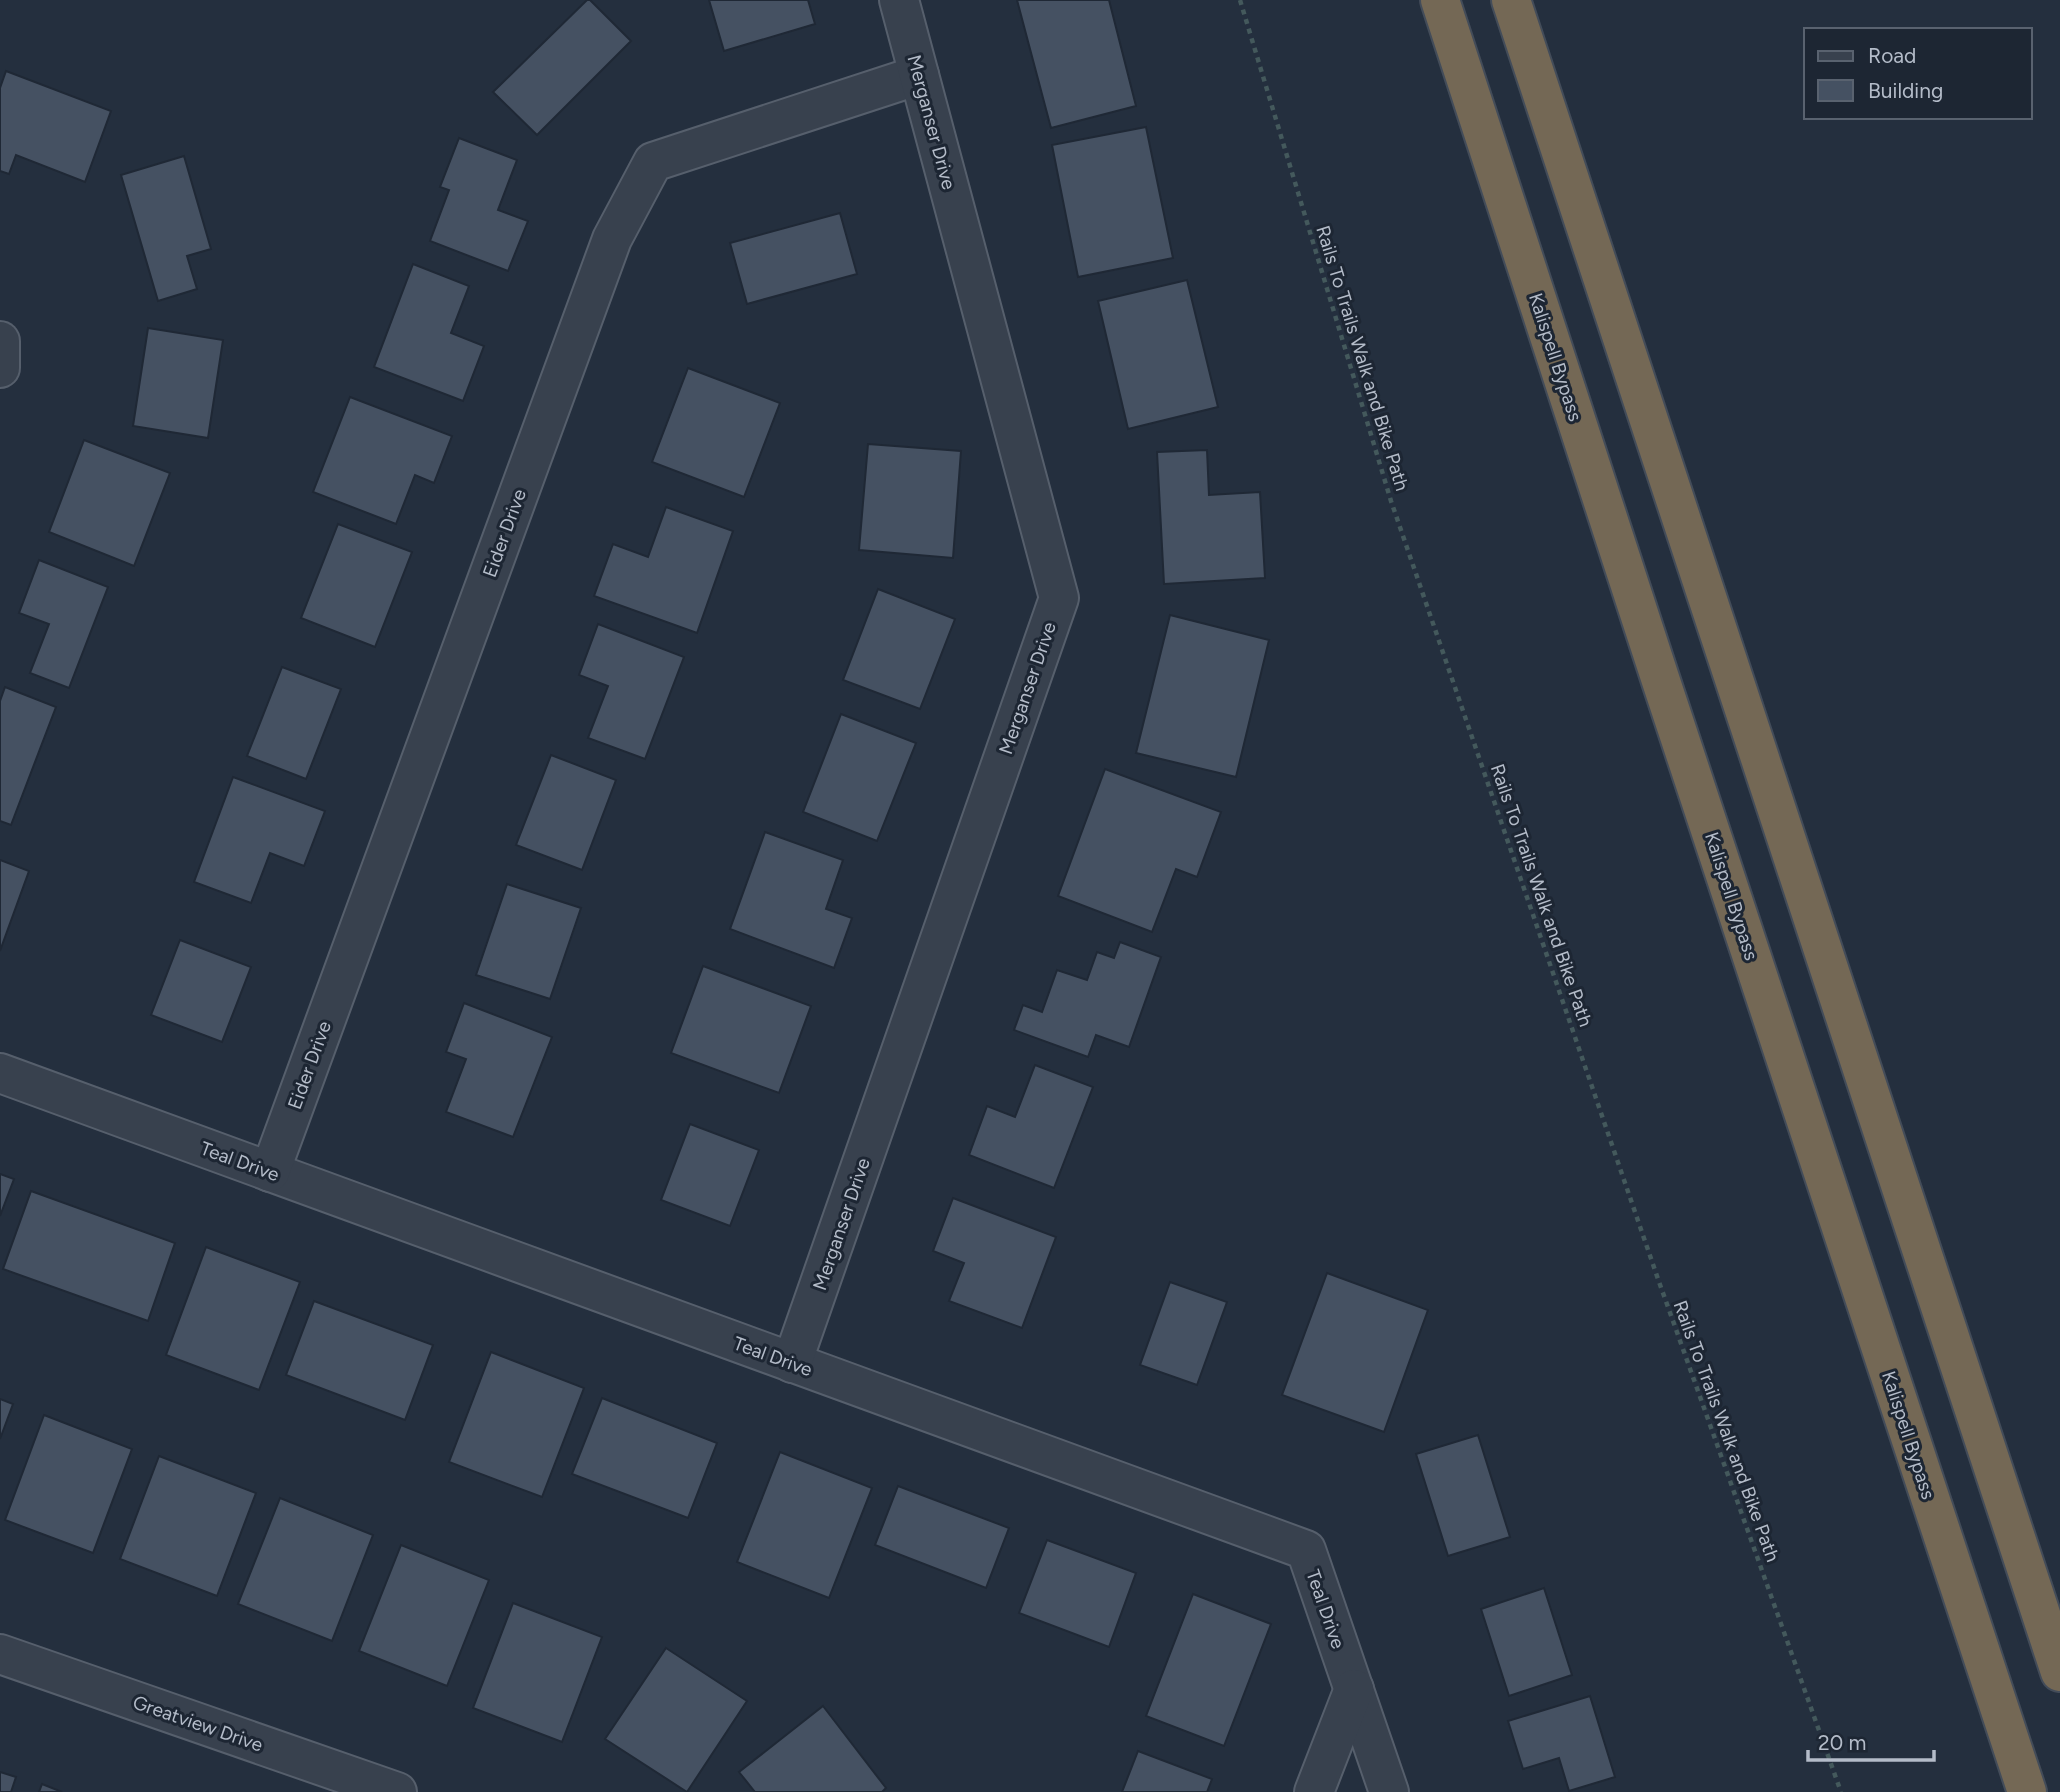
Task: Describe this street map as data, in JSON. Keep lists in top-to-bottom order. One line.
{"streets":{"highway":["Kalispell Bypass"],"street":["Merganser Drive","Eider Drive","Teal Drive","Greatview Drive"],"path":["Rails To Trails Walk and Bike Path"]},"crossings":[["Merganser Drive","Eider Drive"],["Merganser Drive","Teal Drive"],["Eider Drive","Teal Drive"]],"legend":["Road","Building"],"scale_bar":"20 m"}
